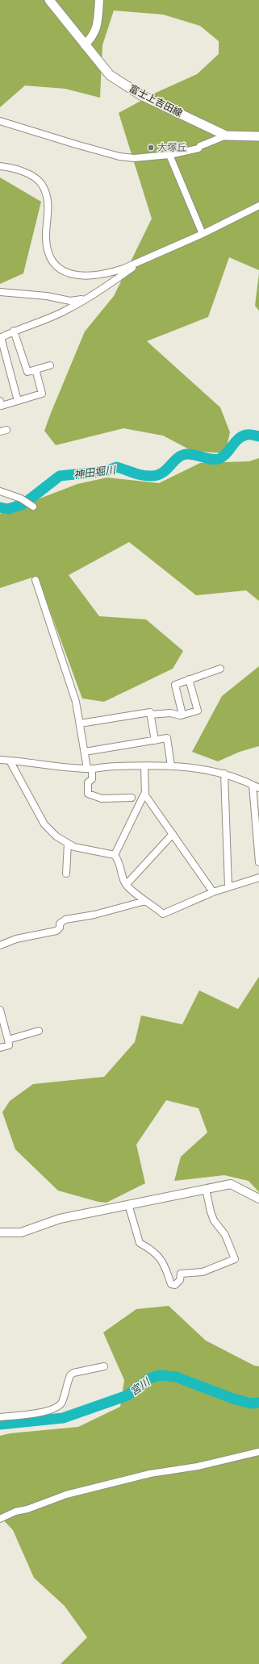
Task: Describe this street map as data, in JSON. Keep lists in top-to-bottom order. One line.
{"streets":{"main road":["富士上吉田線"]},"water":["神田堀川","宮川"],"places":["大塚丘"]}
